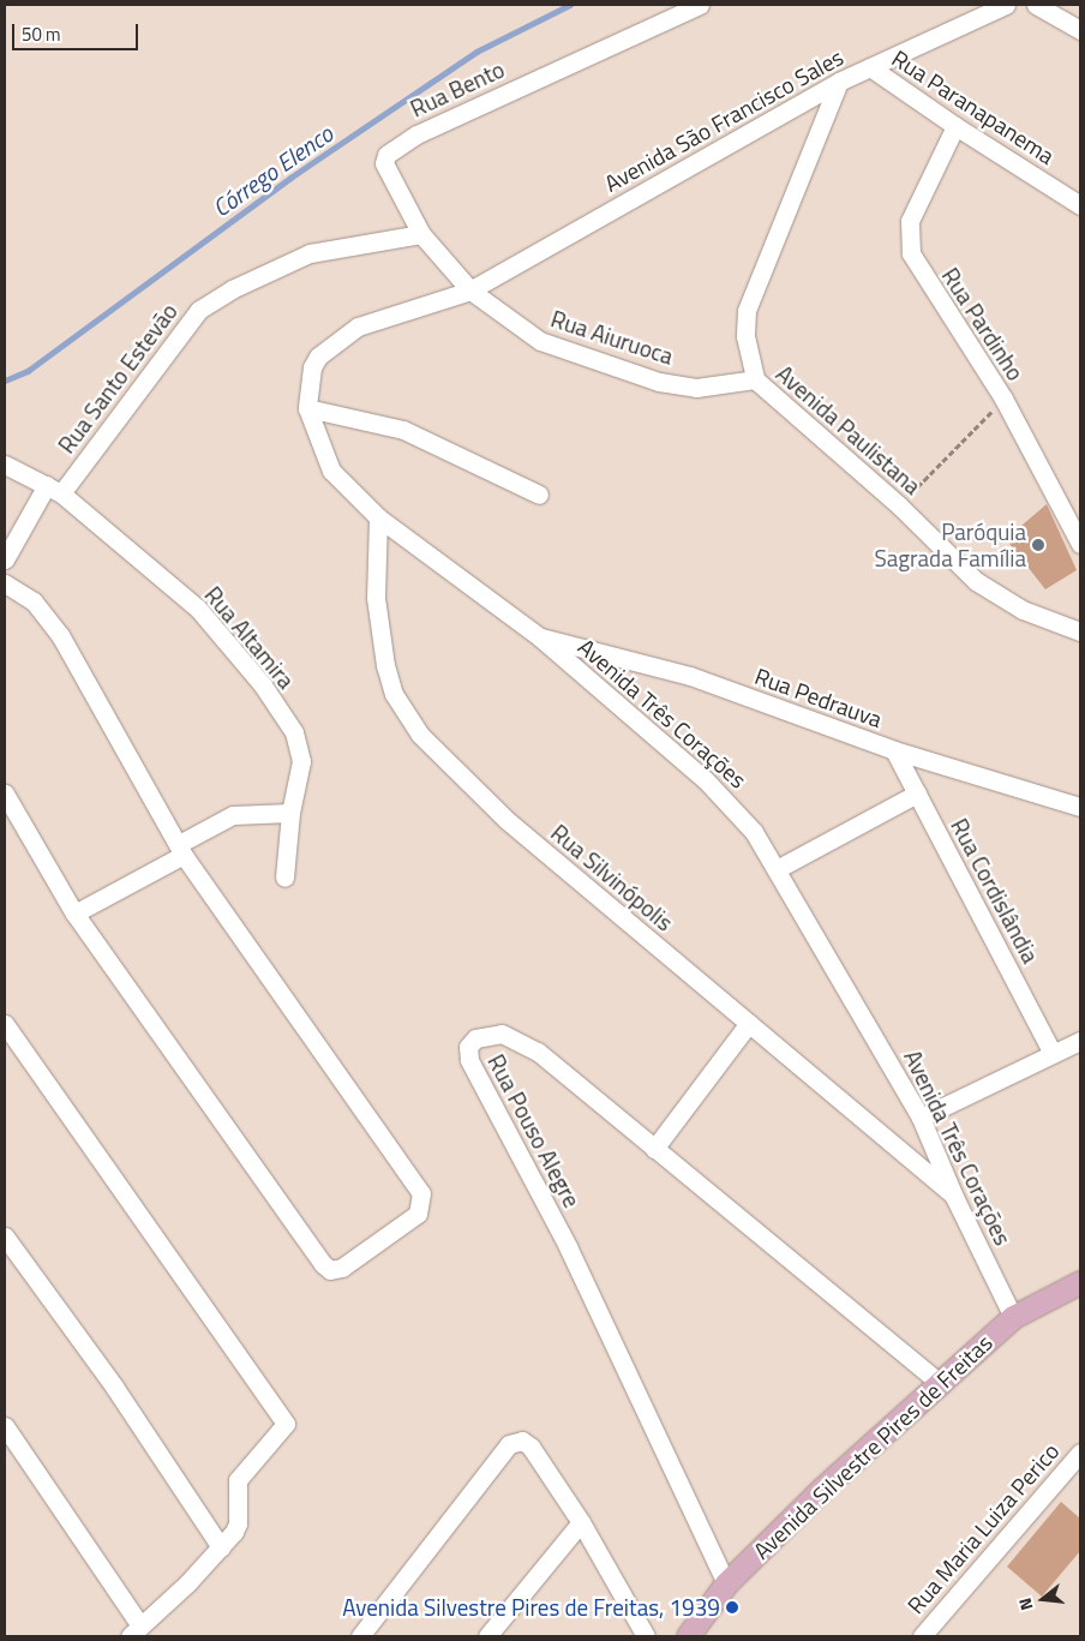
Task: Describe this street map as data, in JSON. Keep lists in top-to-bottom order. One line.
{"streets":{"main road":["Avenida Silvestre Pires de Freitas"],"street":["Rua Bento","Rua Paranapanema","Avenida São Francisco Sales","Rua Pardinho","Rua Aiuruoca","Rua Santo Estevão","Avenida Paulistana","Rua Altamira","Rua Pedrauva","Avenida Três Corações","Rua Silvinópolis","Rua Cordislândia","Rua Pouso Alegre","Rua Maria Luiza Perico"]},"crossings":[["Rua Bento","Avenida São Francisco Sales"],["Rua Bento","Rua Aiuruoca"],["Rua Bento","Rua Santo Estevão"],["Rua Bento","Avenida Três Corações"],["Rua Paranapanema","Avenida São Francisco Sales"],["Rua Paranapanema","Rua Pardinho"],["Avenida São Francisco Sales","Rua Aiuruoca"],["Avenida São Francisco Sales","Avenida Paulistana"],["Avenida São Francisco Sales","Avenida Três Corações"],["Rua Aiuruoca","Avenida Paulistana"],["Rua Aiuruoca","Avenida Três Corações"],["Rua Santo Estevão","Rua Altamira"],["Rua Pedrauva","Avenida Três Corações"],["Rua Pedrauva","Rua Cordislândia"],["Avenida Três Corações","Rua Silvinópolis"],["Avenida Três Corações","Avenida Silvestre Pires de Freitas"],["Rua Pouso Alegre","Avenida Silvestre Pires de Freitas"]],"water":["Córrego Elenco"],"places":["Paróquia Sagrada Família","Avenida Silvestre Pires de Freitas, 1939"],"scale_bar":"50 m","north":"left"}
